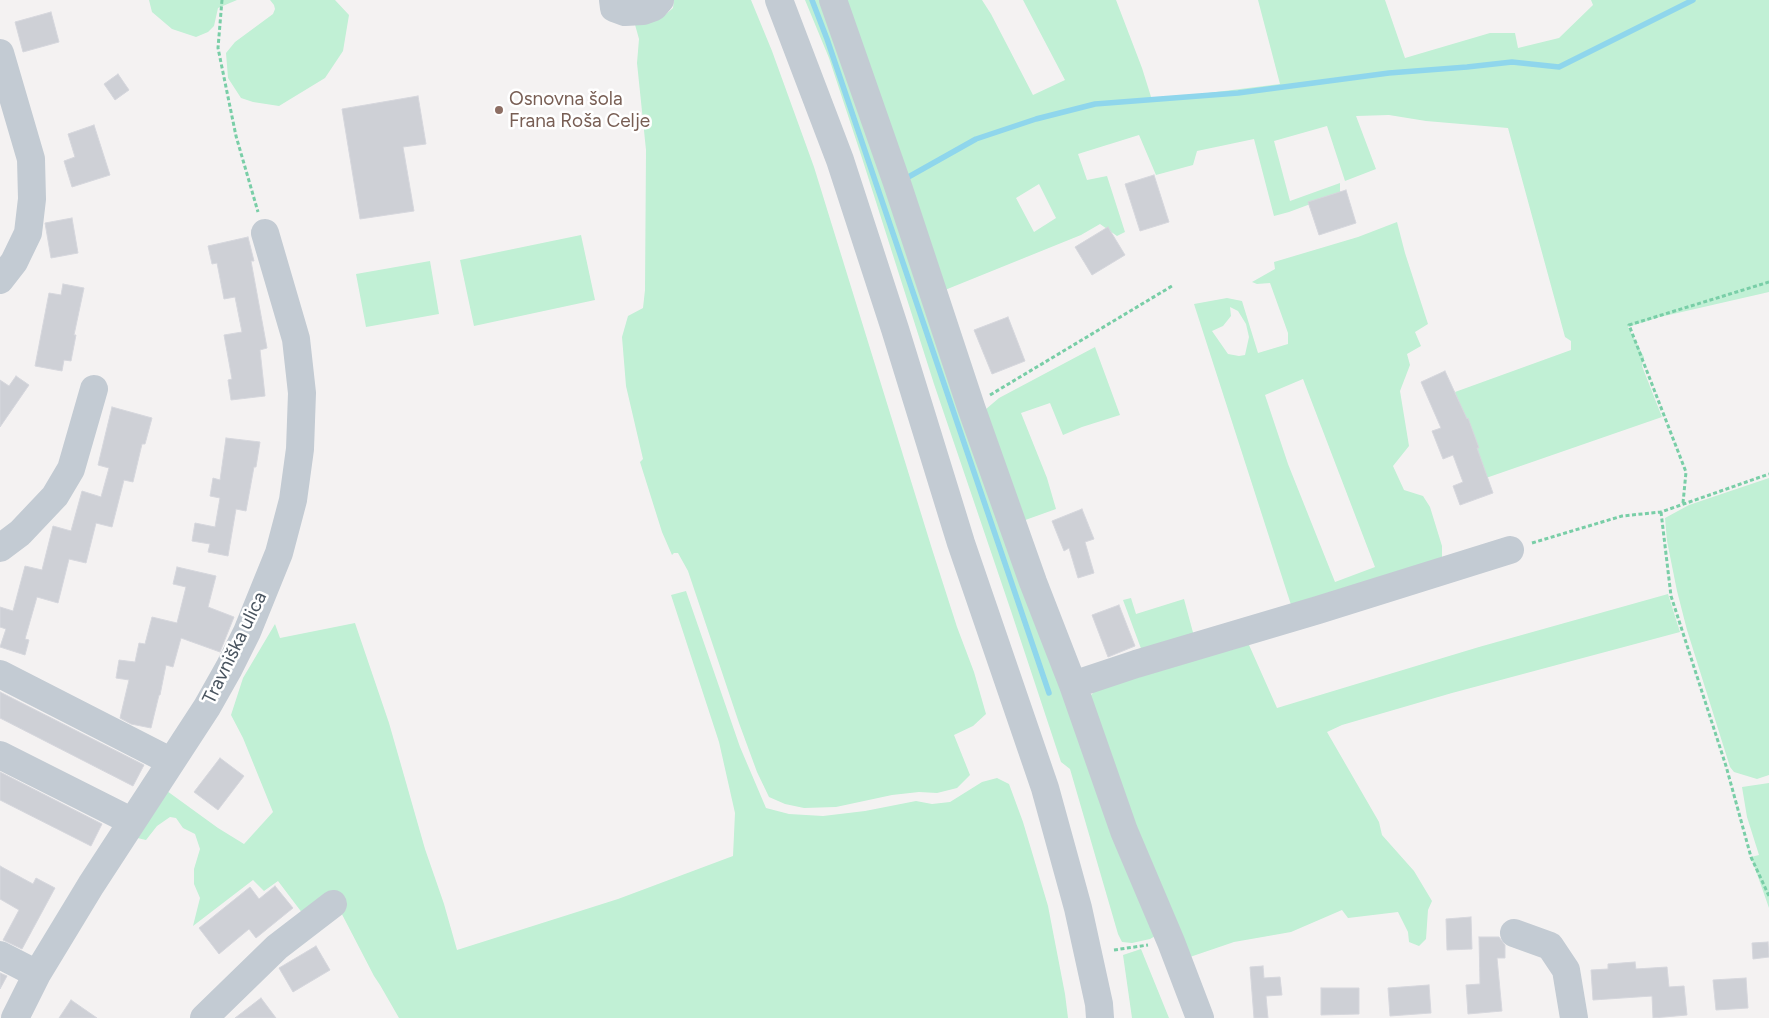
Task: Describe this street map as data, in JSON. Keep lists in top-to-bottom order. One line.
{"streets":{"street":["Travniška ulica"]},"places":["Osnovna šola Frana Roša Celje"]}
